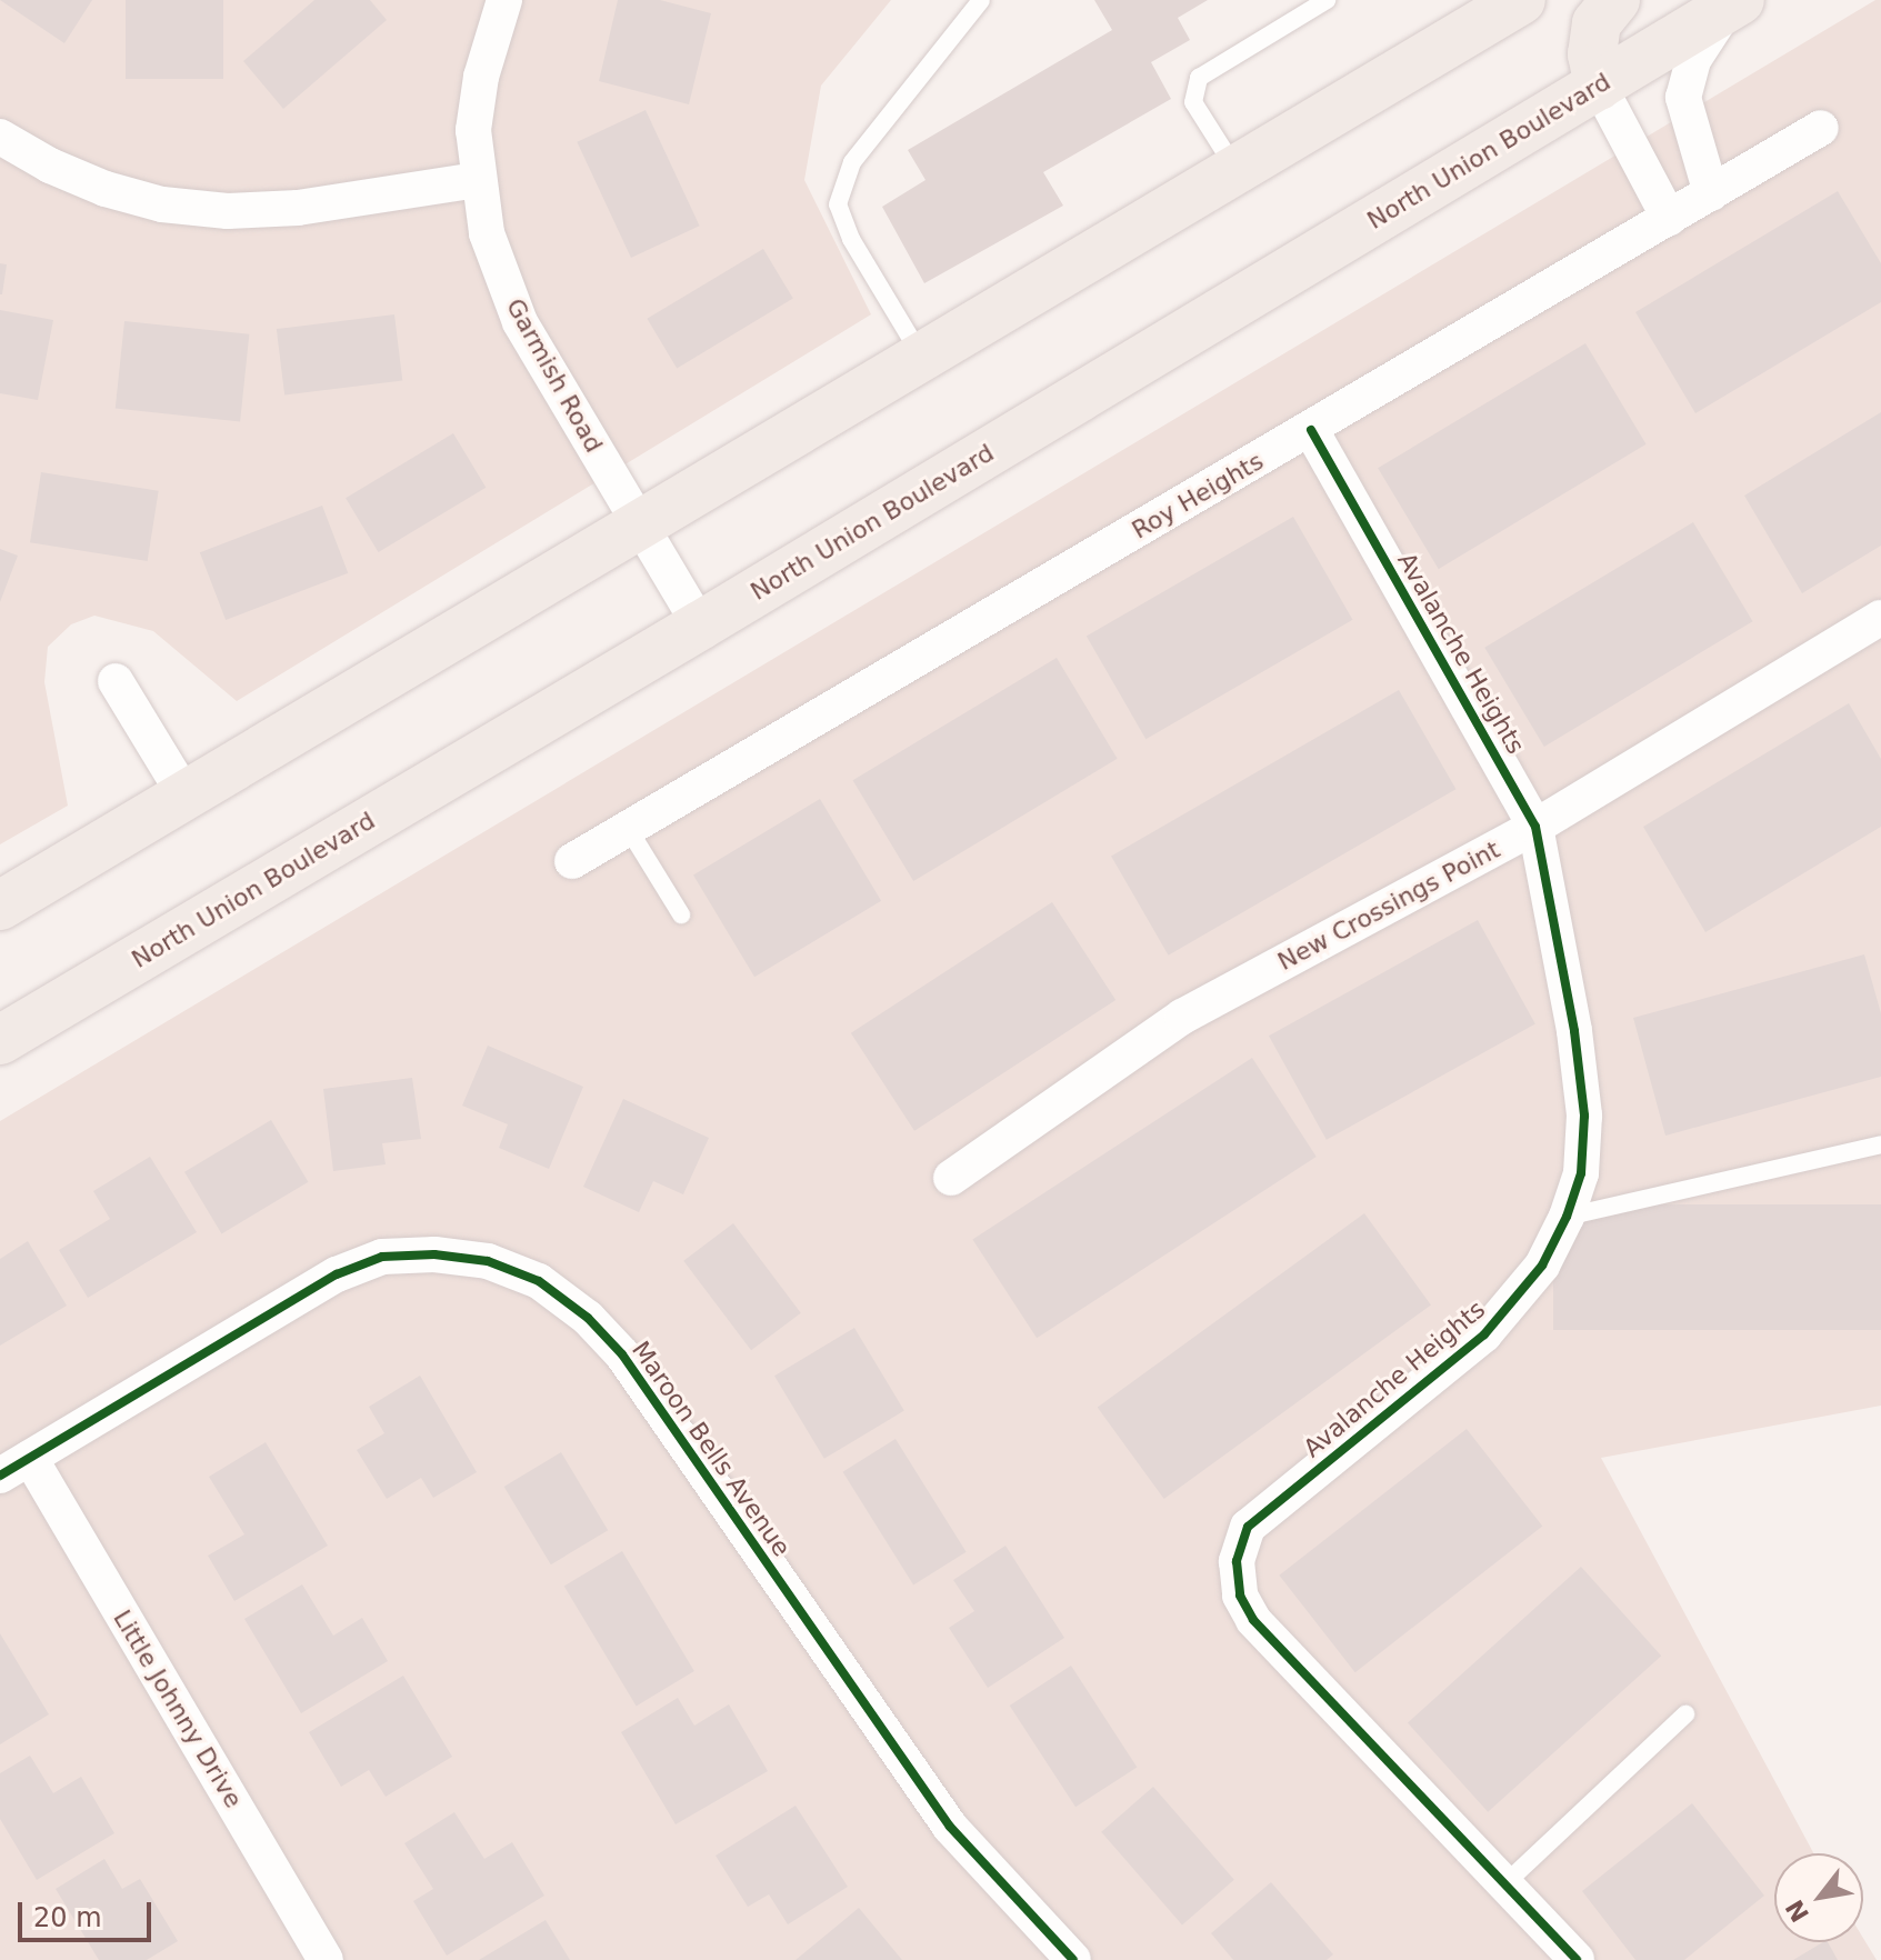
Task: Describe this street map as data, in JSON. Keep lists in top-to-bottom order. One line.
{"streets":{"main road":["North Union Boulevard"],"street":["Garmish Road","Roy Heights","Avalanche Heights","New Crossings Point","Maroon Bells Avenue","Little Johnny Drive"]},"crossings":[["North Union Boulevard","Garmish Road"],["Roy Heights","Avalanche Heights"],["Avalanche Heights","New Crossings Point"],["Maroon Bells Avenue","Little Johnny Drive"]],"scale_bar":"20 m","north":"bottom left"}
